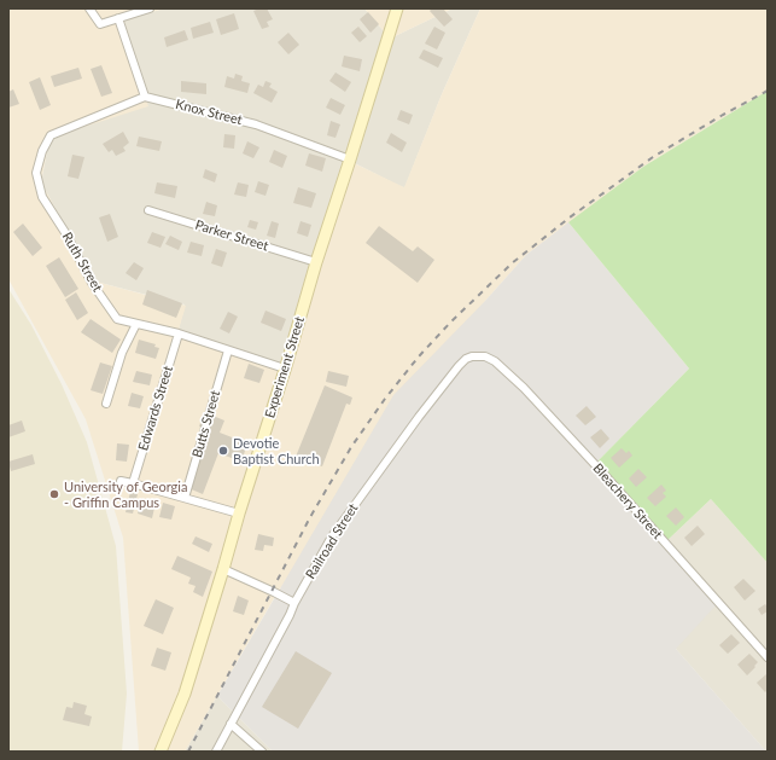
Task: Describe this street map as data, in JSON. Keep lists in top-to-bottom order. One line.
{"streets":{"main road":["Experiment Street"],"street":["Knox Street","Parker Street","Ruth Street","Edwards Street","Butts Street","Bleachery Street","Railroad Street"]},"crossings":[["Knox Street","Ruth Street"],["Knox Street","Experiment Street"],["Parker Street","Experiment Street"],["Ruth Street","Experiment Street"],["Ruth Street","Edwards Street"],["Ruth Street","Butts Street"],["Bleachery Street","Railroad Street"]],"places":["Devotie Baptist Church","University of Georgia - Griffin Campus"]}
